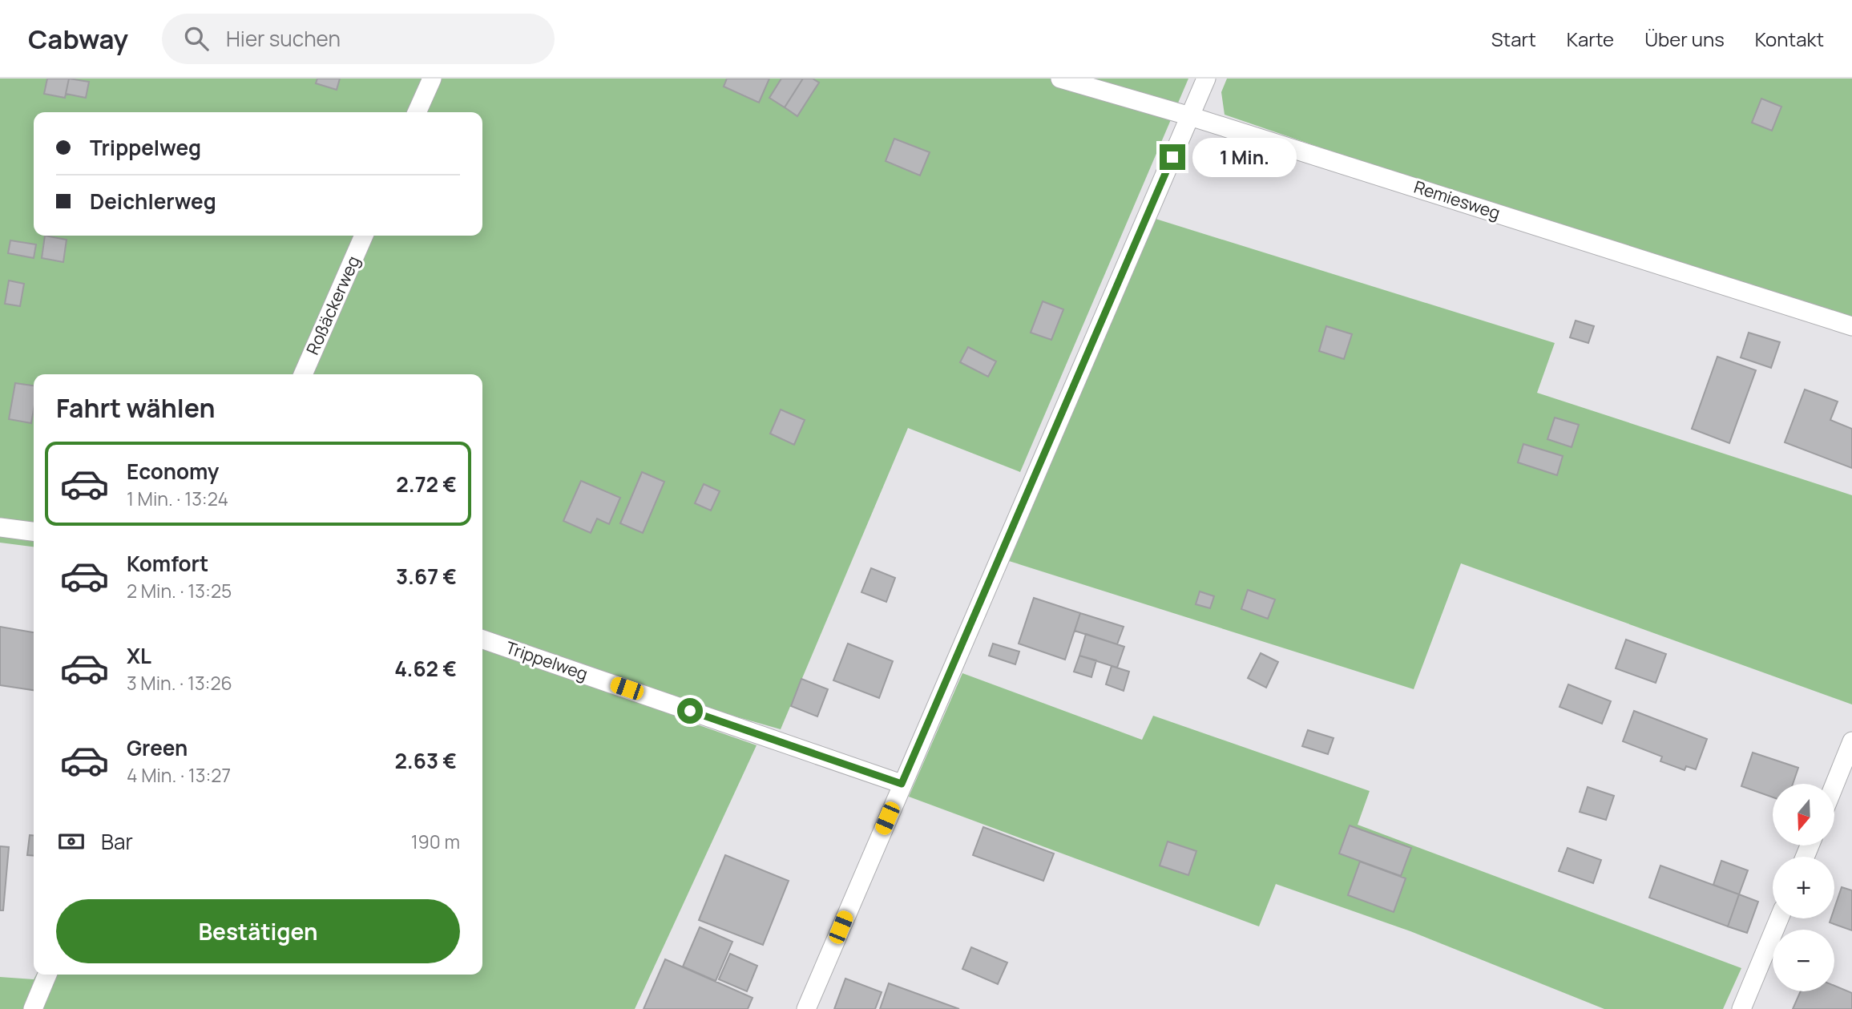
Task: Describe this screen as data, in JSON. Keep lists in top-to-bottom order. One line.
{"streets":{"lane":["Remiesweg","Roßäckerweg","Trippelweg"]},"north":"bottom","page":{"header":"Cabway","search":"Hier suchen","nav":["Start","Karte","Über uns","Kontakt"],"banner":["Trippelweg","Deichlerweg"],"bubble":"1 Min.","heading":"Fahrt wählen","list":[{"name":"Economy","note":"1 Min. · 13:24","value":"2.72 €"},{"name":"Komfort","note":"2 Min. · 13:25","value":"3.67 €"},{"name":"XL","note":"3 Min. · 13:26","value":"4.62 €"},{"name":"Green","note":"4 Min. · 13:27","value":"2.63 €"}],"map_buttons":["+","−"],"pay":["Bar","190 m"],"buttons":"Bestätigen"}}
